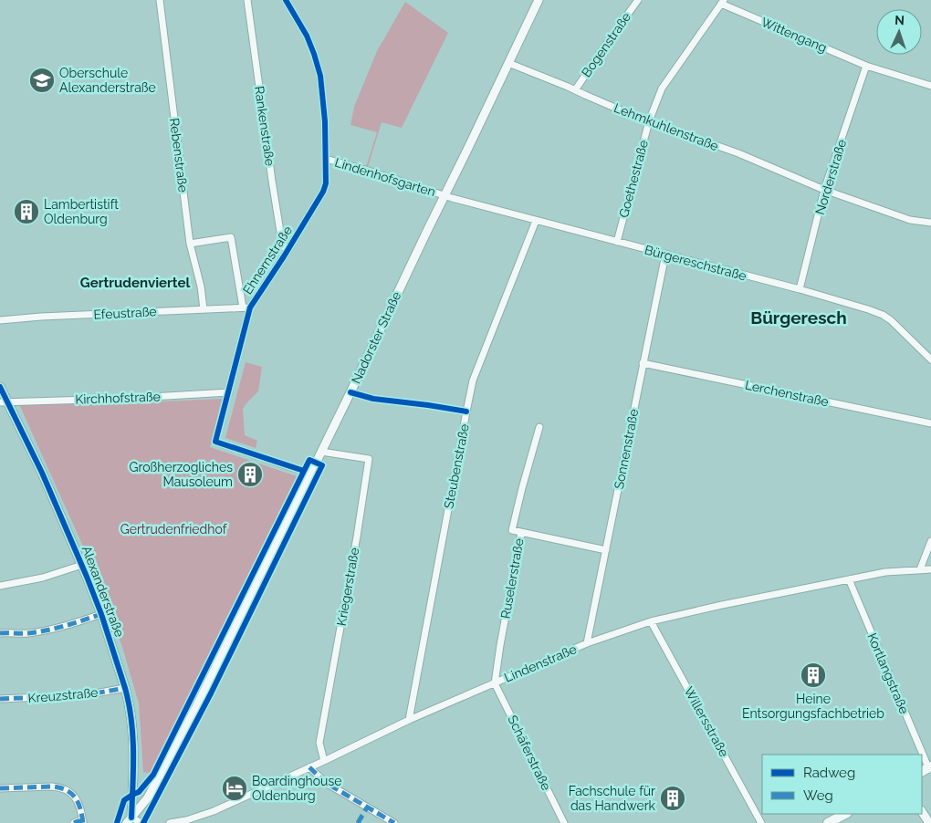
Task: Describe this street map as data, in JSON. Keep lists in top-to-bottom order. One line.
{"streets":{"street":["Wittengang","Bogenstraße","Rankenstraße","Lehmkuhlenstraße","Rebenstraße","Lindenhofsgarten","Norderstraße","Goethestraße","Ehnernstraße","Bürgereschstraße","Efeustraße","Nadorster Straße","Lerchenstraße","Kirchhofstraße","Sonnenstraße","Steubenstraße","Ruselerstraße","Kriegerstraße","Alexanderstraße","Lindenstraße","Kortlangstraße","Kreuzstraße","Willersstraße","Schäferstraße"]},"crossings":[["Wittengang","Norderstraße"],["Wittengang","Goethestraße"],["Bogenstraße","Lehmkuhlenstraße"],["Rankenstraße","Ehnernstraße"],["Lehmkuhlenstraße","Norderstraße"],["Lehmkuhlenstraße","Goethestraße"],["Lehmkuhlenstraße","Nadorster Straße"],["Rebenstraße","Efeustraße"],["Lindenhofsgarten","Ehnernstraße"],["Lindenhofsgarten","Bürgereschstraße"],["Lindenhofsgarten","Nadorster Straße"],["Norderstraße","Bürgereschstraße"],["Goethestraße","Bürgereschstraße"],["Ehnernstraße","Efeustraße"],["Ehnernstraße","Nadorster Straße"],["Ehnernstraße","Kirchhofstraße"],["Bürgereschstraße","Nadorster Straße"],["Bürgereschstraße","Sonnenstraße"],["Bürgereschstraße","Steubenstraße"],["Nadorster Straße","Kriegerstraße"],["Nadorster Straße","Alexanderstraße"],["Lerchenstraße","Sonnenstraße"],["Kirchhofstraße","Alexanderstraße"],["Sonnenstraße","Lindenstraße"],["Steubenstraße","Lindenstraße"],["Ruselerstraße","Lindenstraße"],["Ruselerstraße","Schäferstraße"],["Kriegerstraße","Lindenstraße"],["Alexanderstraße","Kreuzstraße"],["Lindenstraße","Kortlangstraße"],["Lindenstraße","Willersstraße"],["Lindenstraße","Schäferstraße"]],"districts":["Gertrudenviertel","Bürgeresch"],"parks":["Gertrudenfriedhof"],"places":{"school or university":["Oberschule Alexanderstraße"],"building":["Lambertistift Oldenburg","Großherzogliches Mausoleum","Heine Entsorgungsfachbetrieb","Fachschule für das Handwerk"],"hotel":["Boardinghouse Oldenburg"]},"legend":["Radweg","Weg"],"north":"top"}
